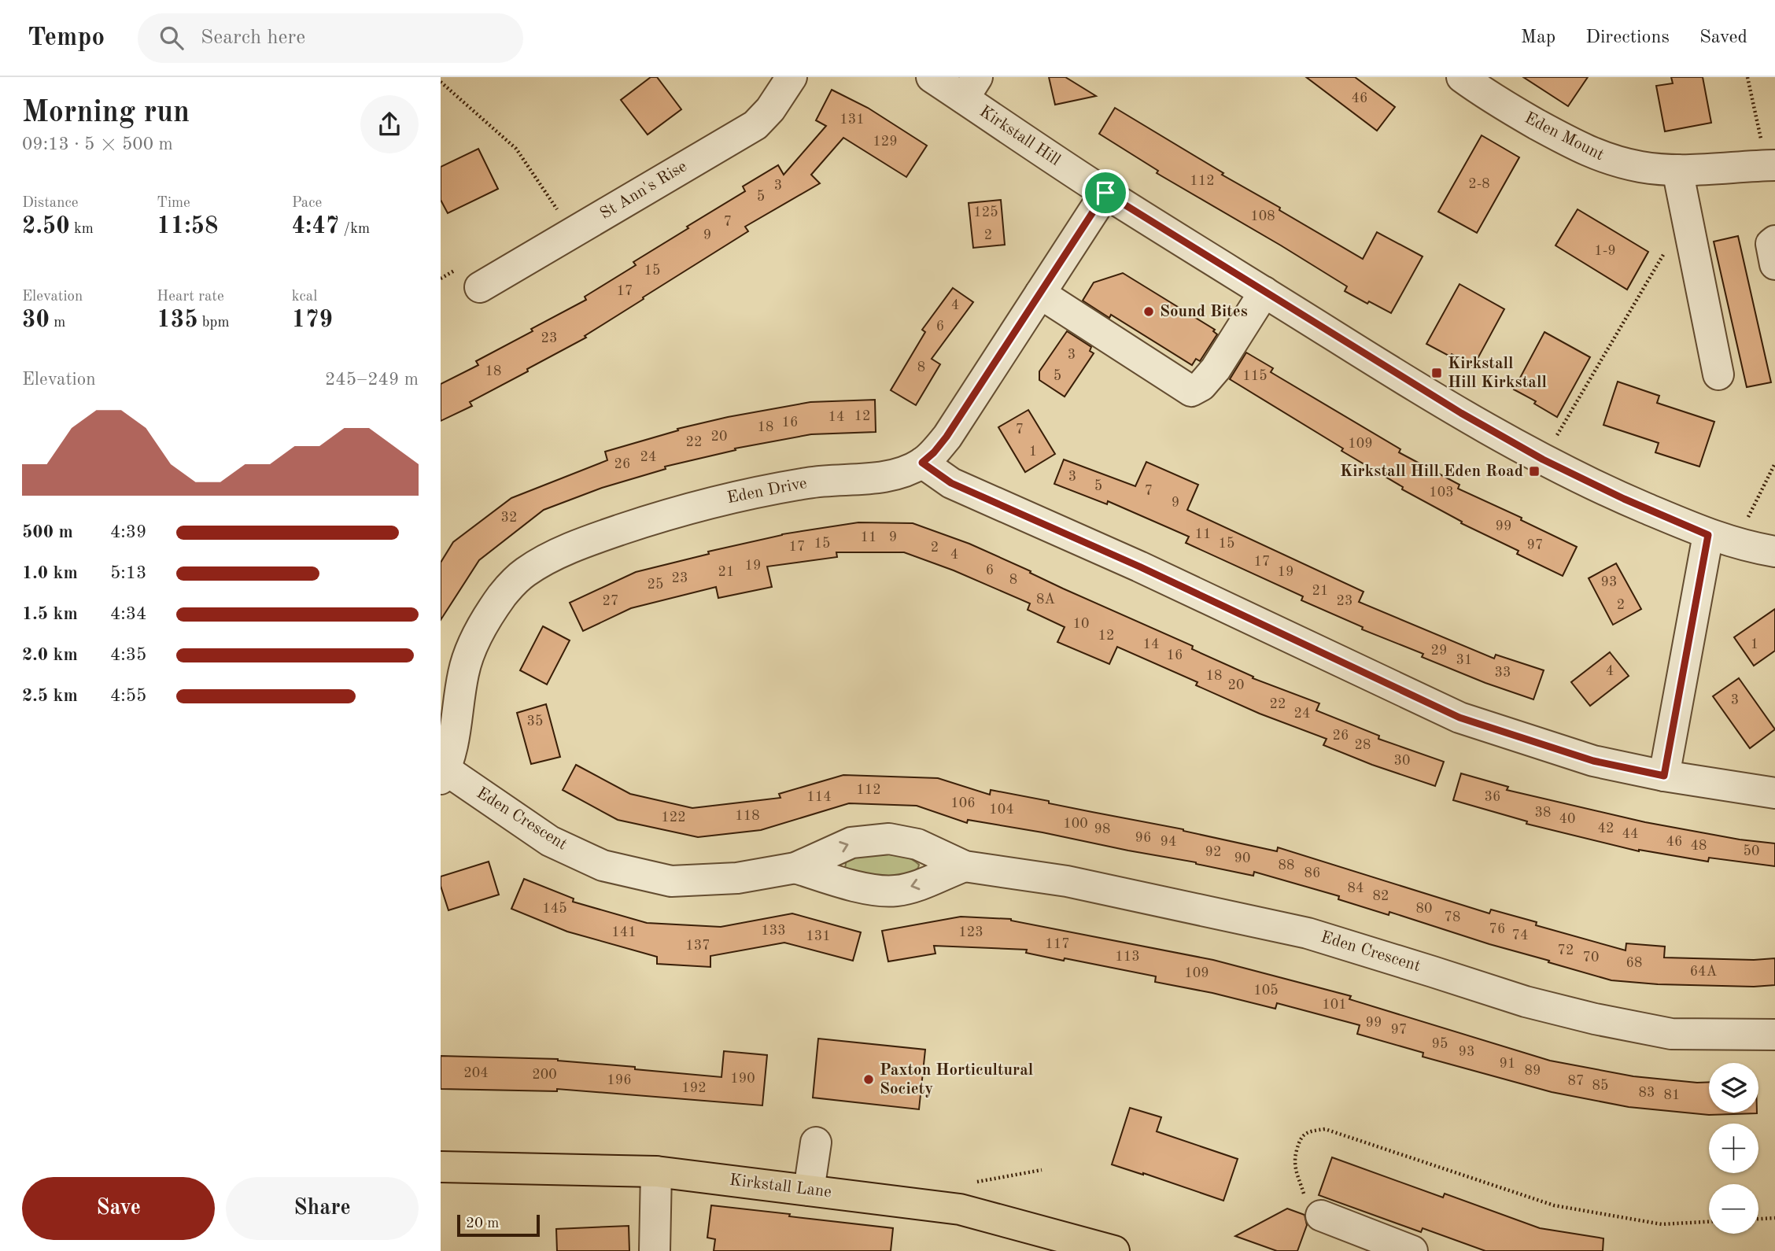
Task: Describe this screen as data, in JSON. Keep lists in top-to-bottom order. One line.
{"streets":{"main road":["Kirkstall Lane"],"street":["Kirkstall Hill","Eden Mount","St Ann's Rise","Eden Drive","Eden Crescent"]},"crossings":[["Kirkstall Hill","Eden Drive"],["Eden Drive","Eden Crescent"]],"places":{"other":["Sound Bites","Paxton Horticultural Society"],"transit":["Kirkstall Hill Kirkstall","Kirkstall Hill Eden Road"]},"house_numbers":["46","131","129","112","2-8","3","5","125","108","7","9","2","1-9","15","17","4","6","23","3","8","18","5","115","12","14","16","18","7","20","22","109","1","24","26","3","5","7","103","9","32","99","11","11","9","15","15","97","17","2","4","17","19","6","21","19","23","8","93","25","21","8A","27","23","2","10","12","14","1","29","16","31","4","33","18","20","3","22","24","35","26","28","30","112","114","36","106","104","38","118","122","40","100","42","98","44","96","94","46","48","50","92","90","88","86","84","82","145","80","78","76","133","141","123","74","131","117","137","72","113","70","68","64A","109","105","101","99","97","95","93","91","89","204","200","190","196","87","85","192","83","81"],"scale_bar":"20 m","page":{"header":"Tempo","search":"Search here","nav":["Map","Directions","Saved"],"heading":["Morning run","09:13 · 5 × 500 m"],"stats":[["Distance","2.50 km"],["Time","11:58"],["Pace","4:47 /km"],["Elevation","30 m"],["Heart rate","135 bpm"],["kcal","179"]],"chart":["Elevation","245–249 m"],"list":[{"name":"500 m","note":"4:39"},{"name":"1.0 km","note":"5:13"},{"name":"1.5 km","note":"4:34"},{"name":"2.0 km","note":"4:35"},{"name":"2.5 km","note":"4:55"}],"map_buttons":["+","−"],"buttons":["Save","Share"],"scale":"20 m"}}
